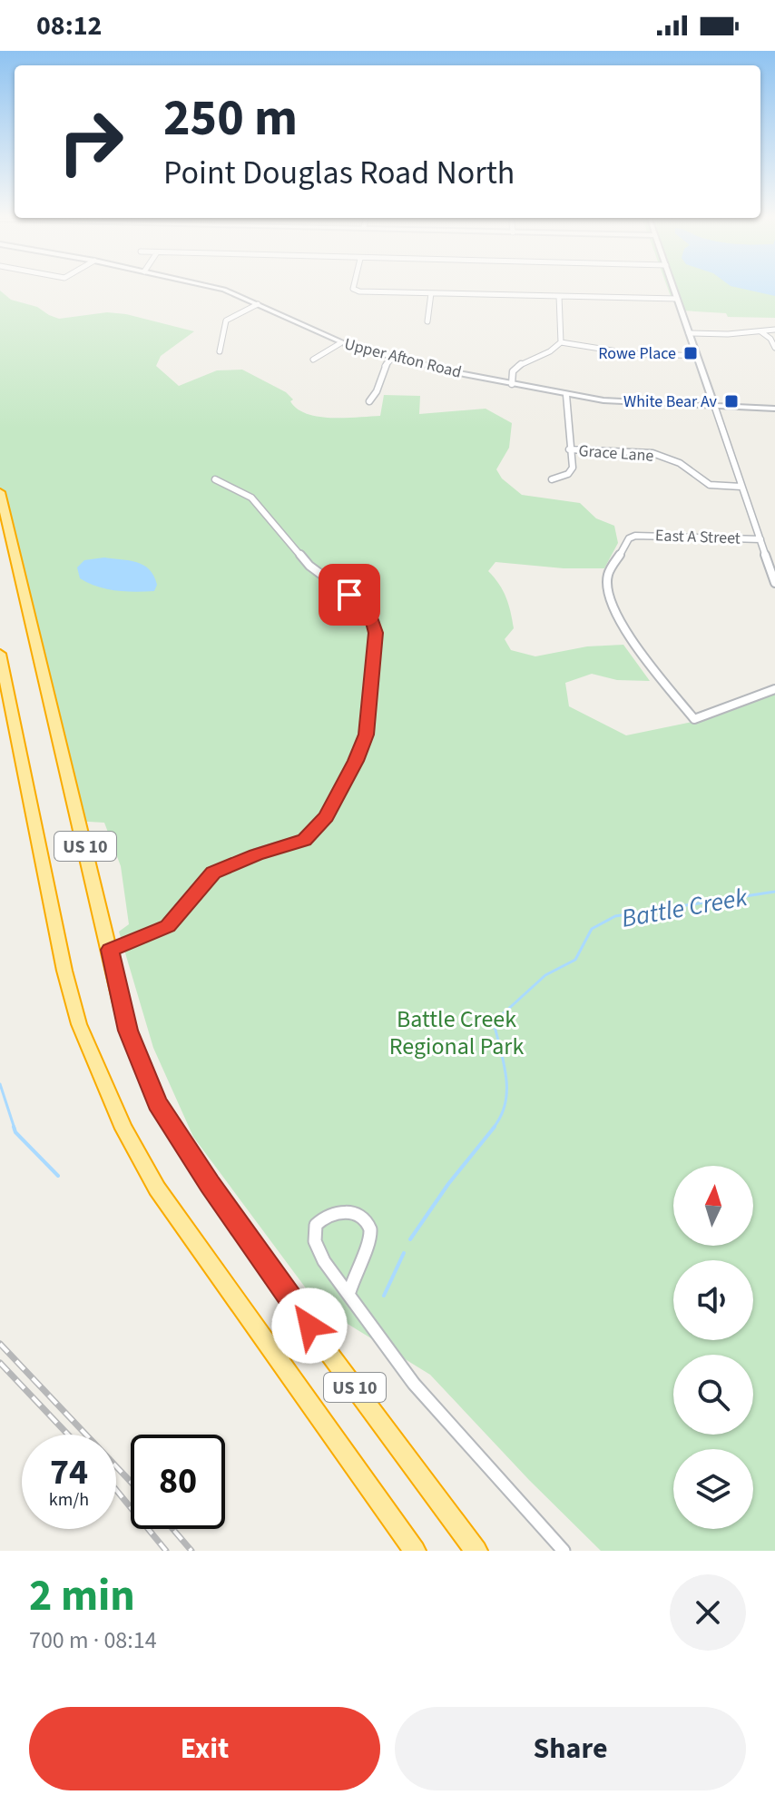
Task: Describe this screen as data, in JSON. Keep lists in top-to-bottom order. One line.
{"streets":{"highway":["US 10"],"street":["Upper Afton Road","Grace Lane","East A Street"]},"water":["Battle Creek"],"parks":["Battle Creek Regional Park"],"places":{"transit":["Rowe Place","White Bear Av"]},"north":"top","page":{"status":"08:12","turn":["250 m","Point Douglas Road North"],"speed":"74 km/h","limit":"80","heading":["2 min","700 m · 08:14"],"buttons":["Exit","Share"]}}
